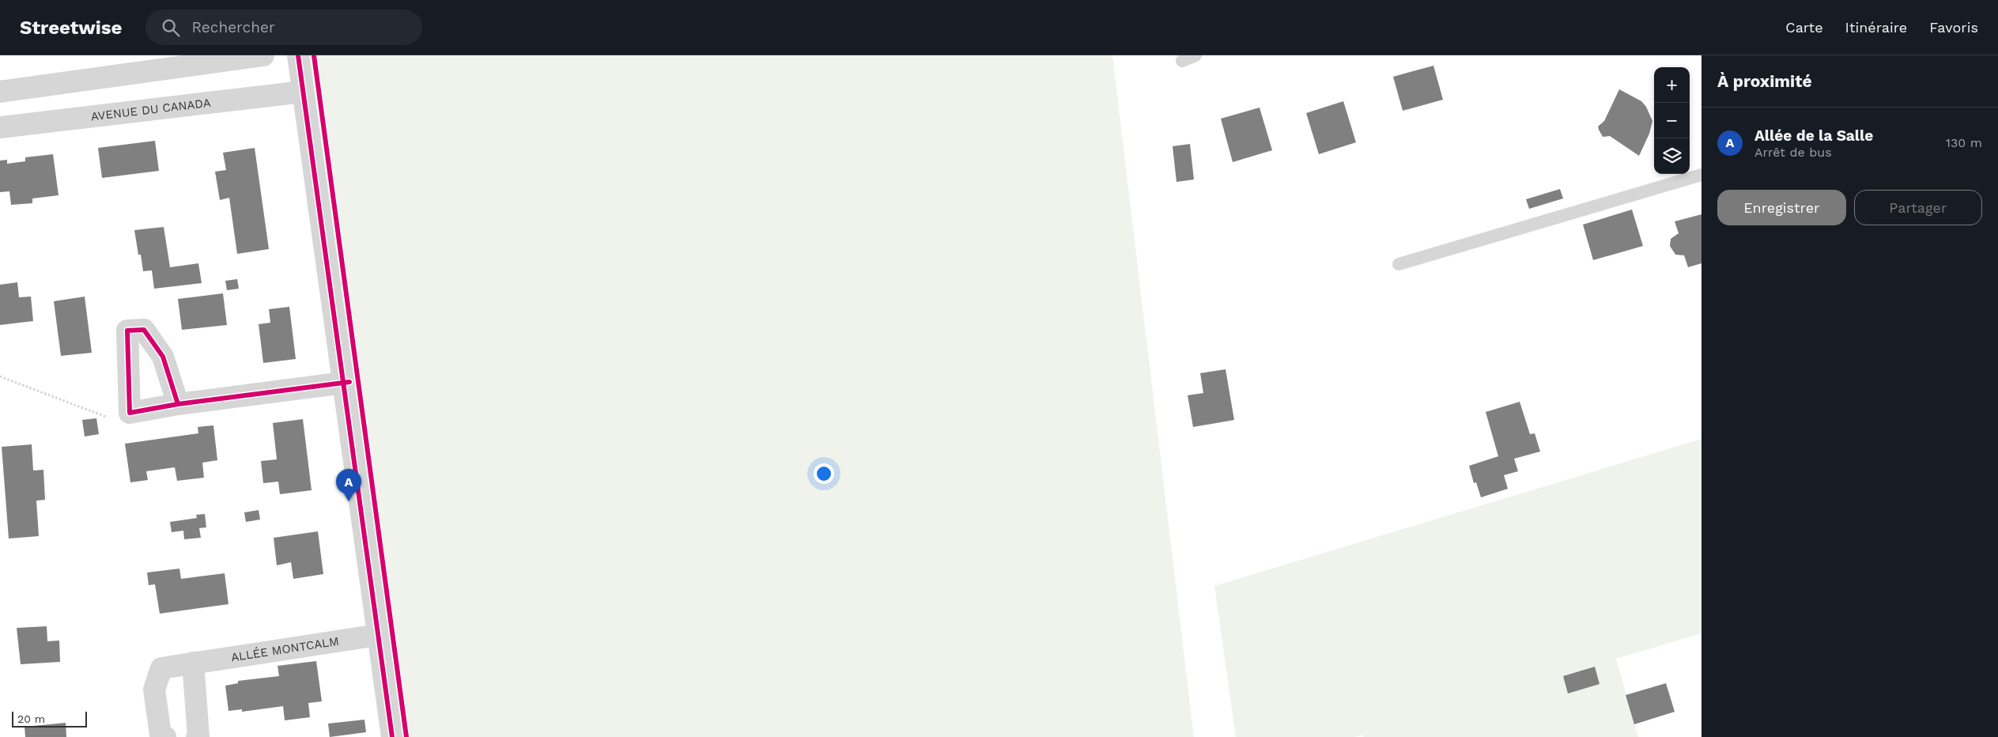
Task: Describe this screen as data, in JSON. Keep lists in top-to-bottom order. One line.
{"streets":{"street":["AVENUE DU CANADA","ALLÉE MONTCALM"]},"scale_bar":"20 m","page":{"header":"Streetwise","search":"Rechercher","nav":["Carte","Itinéraire","Favoris"],"heading":"À proximité","map_buttons":["+","−"],"list":[{"mark":"A","name":"Allée de la Salle","note":"Arrêt de bus","value":"130 m"}],"buttons":["Enregistrer","Partager"],"pins":"A","scale":"20 m"}}
